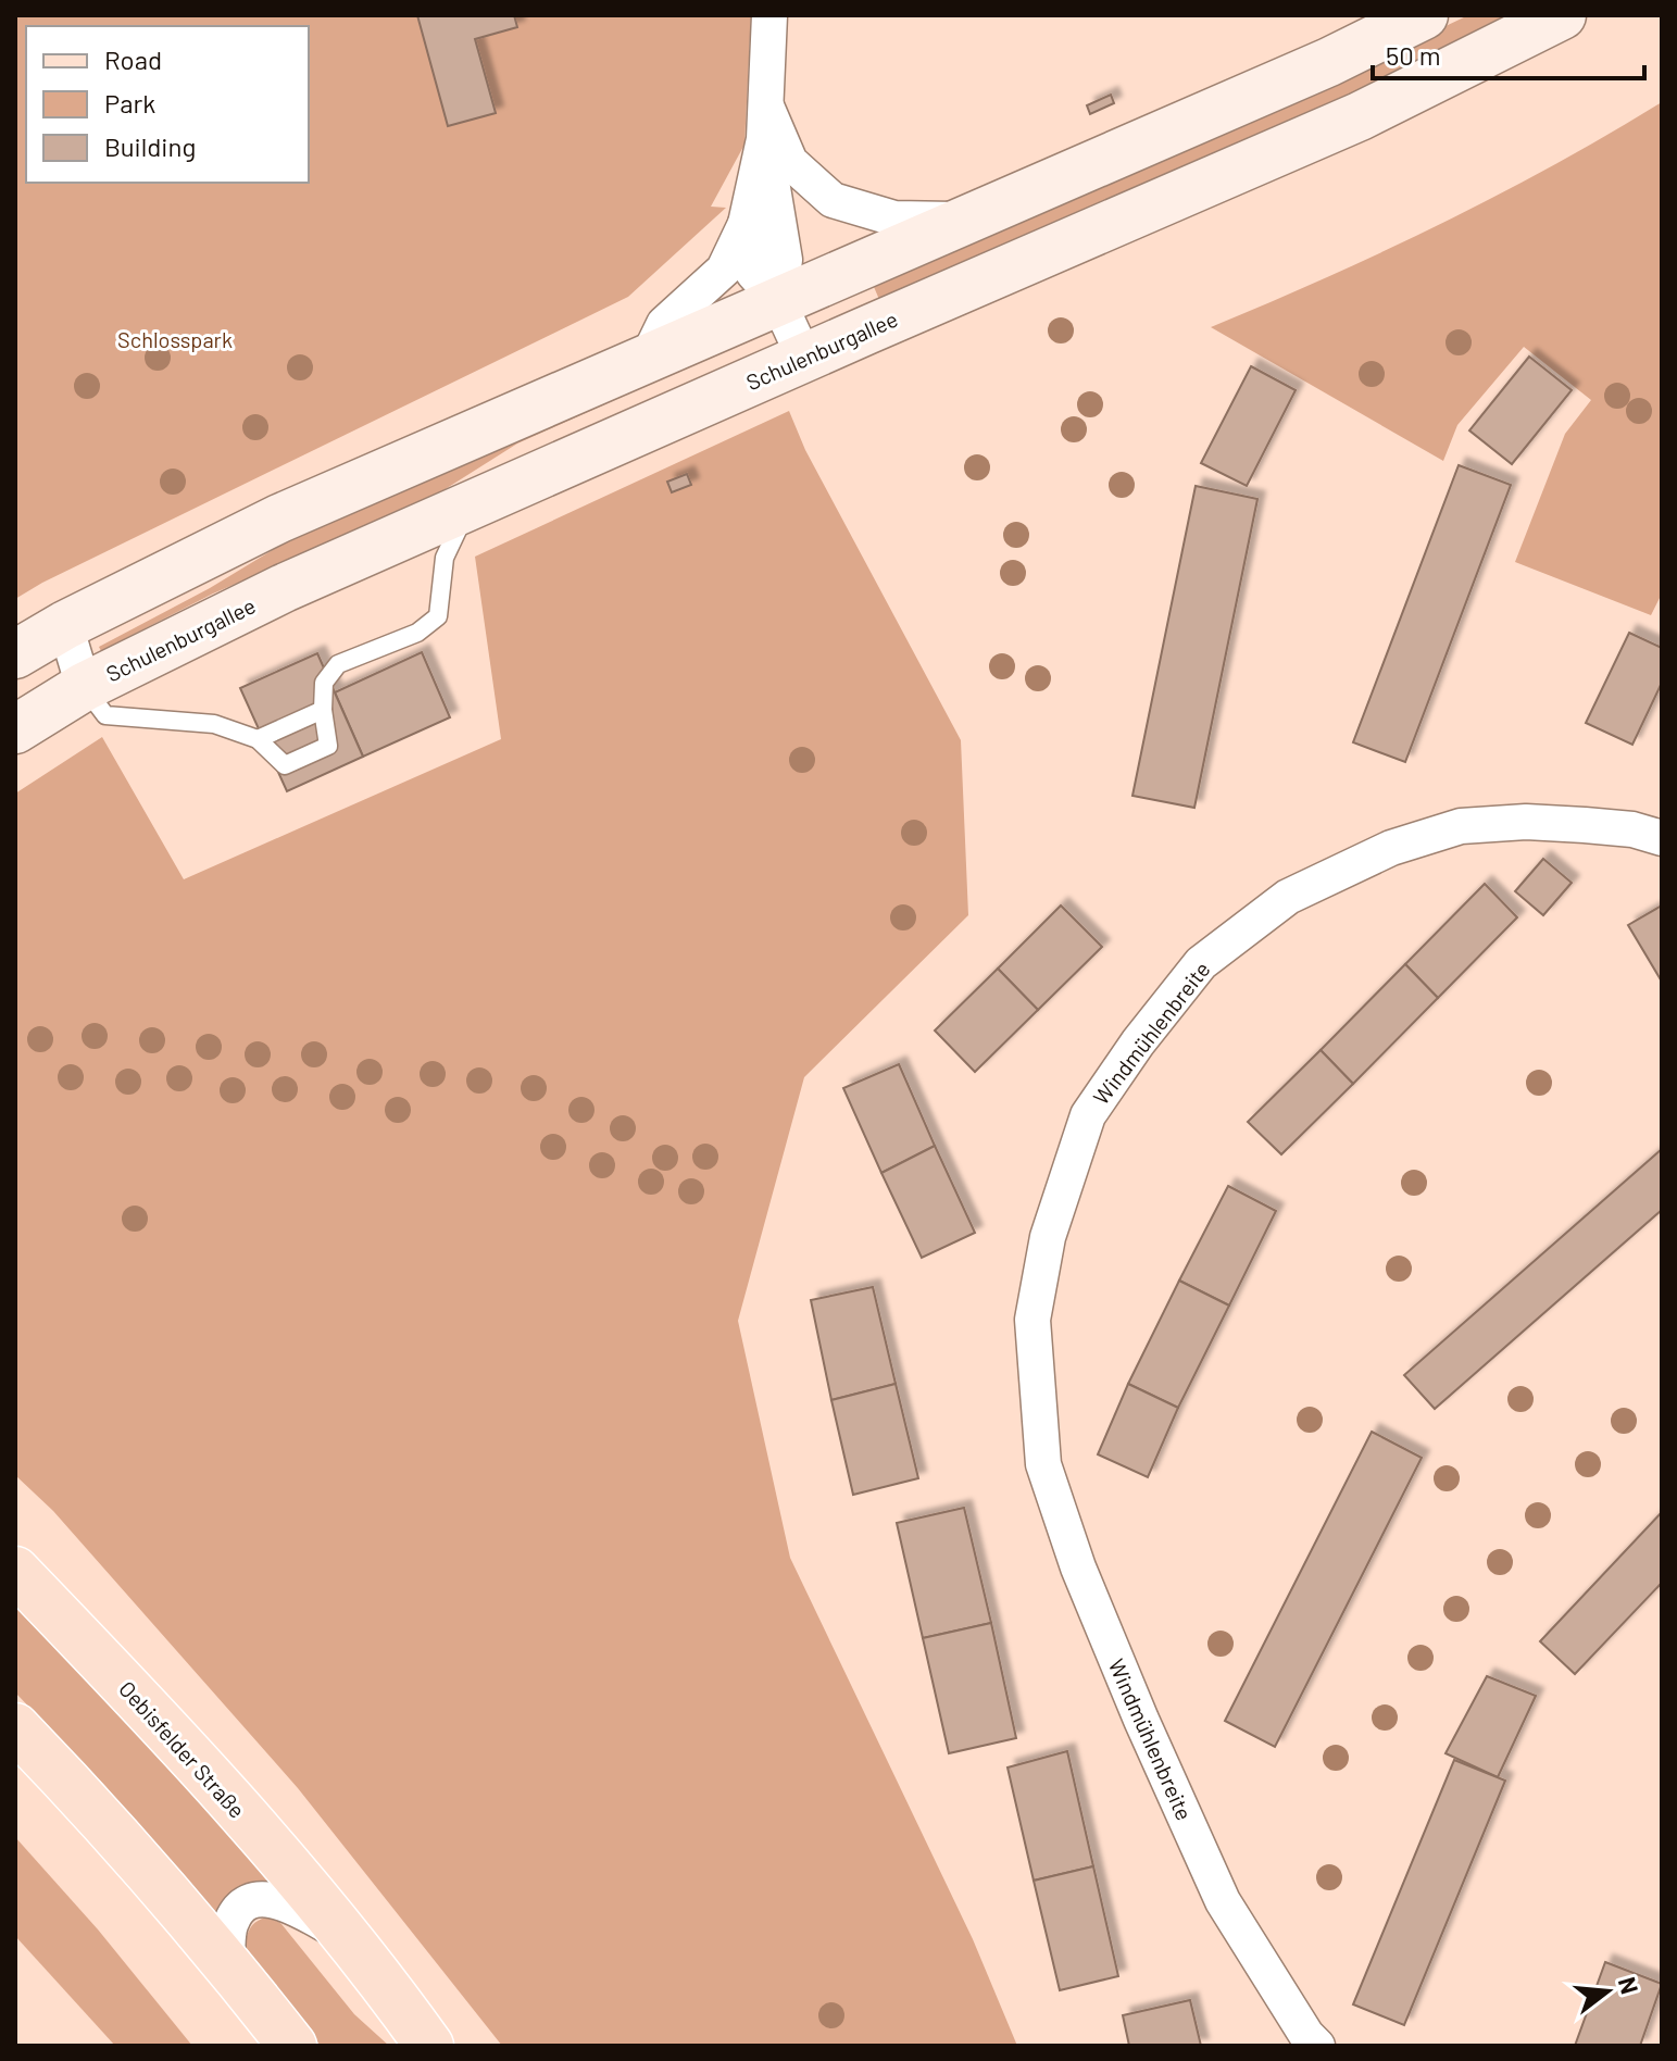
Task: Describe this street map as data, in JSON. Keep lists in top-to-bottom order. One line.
{"streets":{"main road":["Oebisfelder Straße"],"street":["Schulenburgallee","Windmühlenbreite"]},"parks":["Schlosspark"],"legend":["Road","Park","Building"],"scale_bar":"50 m","north":"right"}
